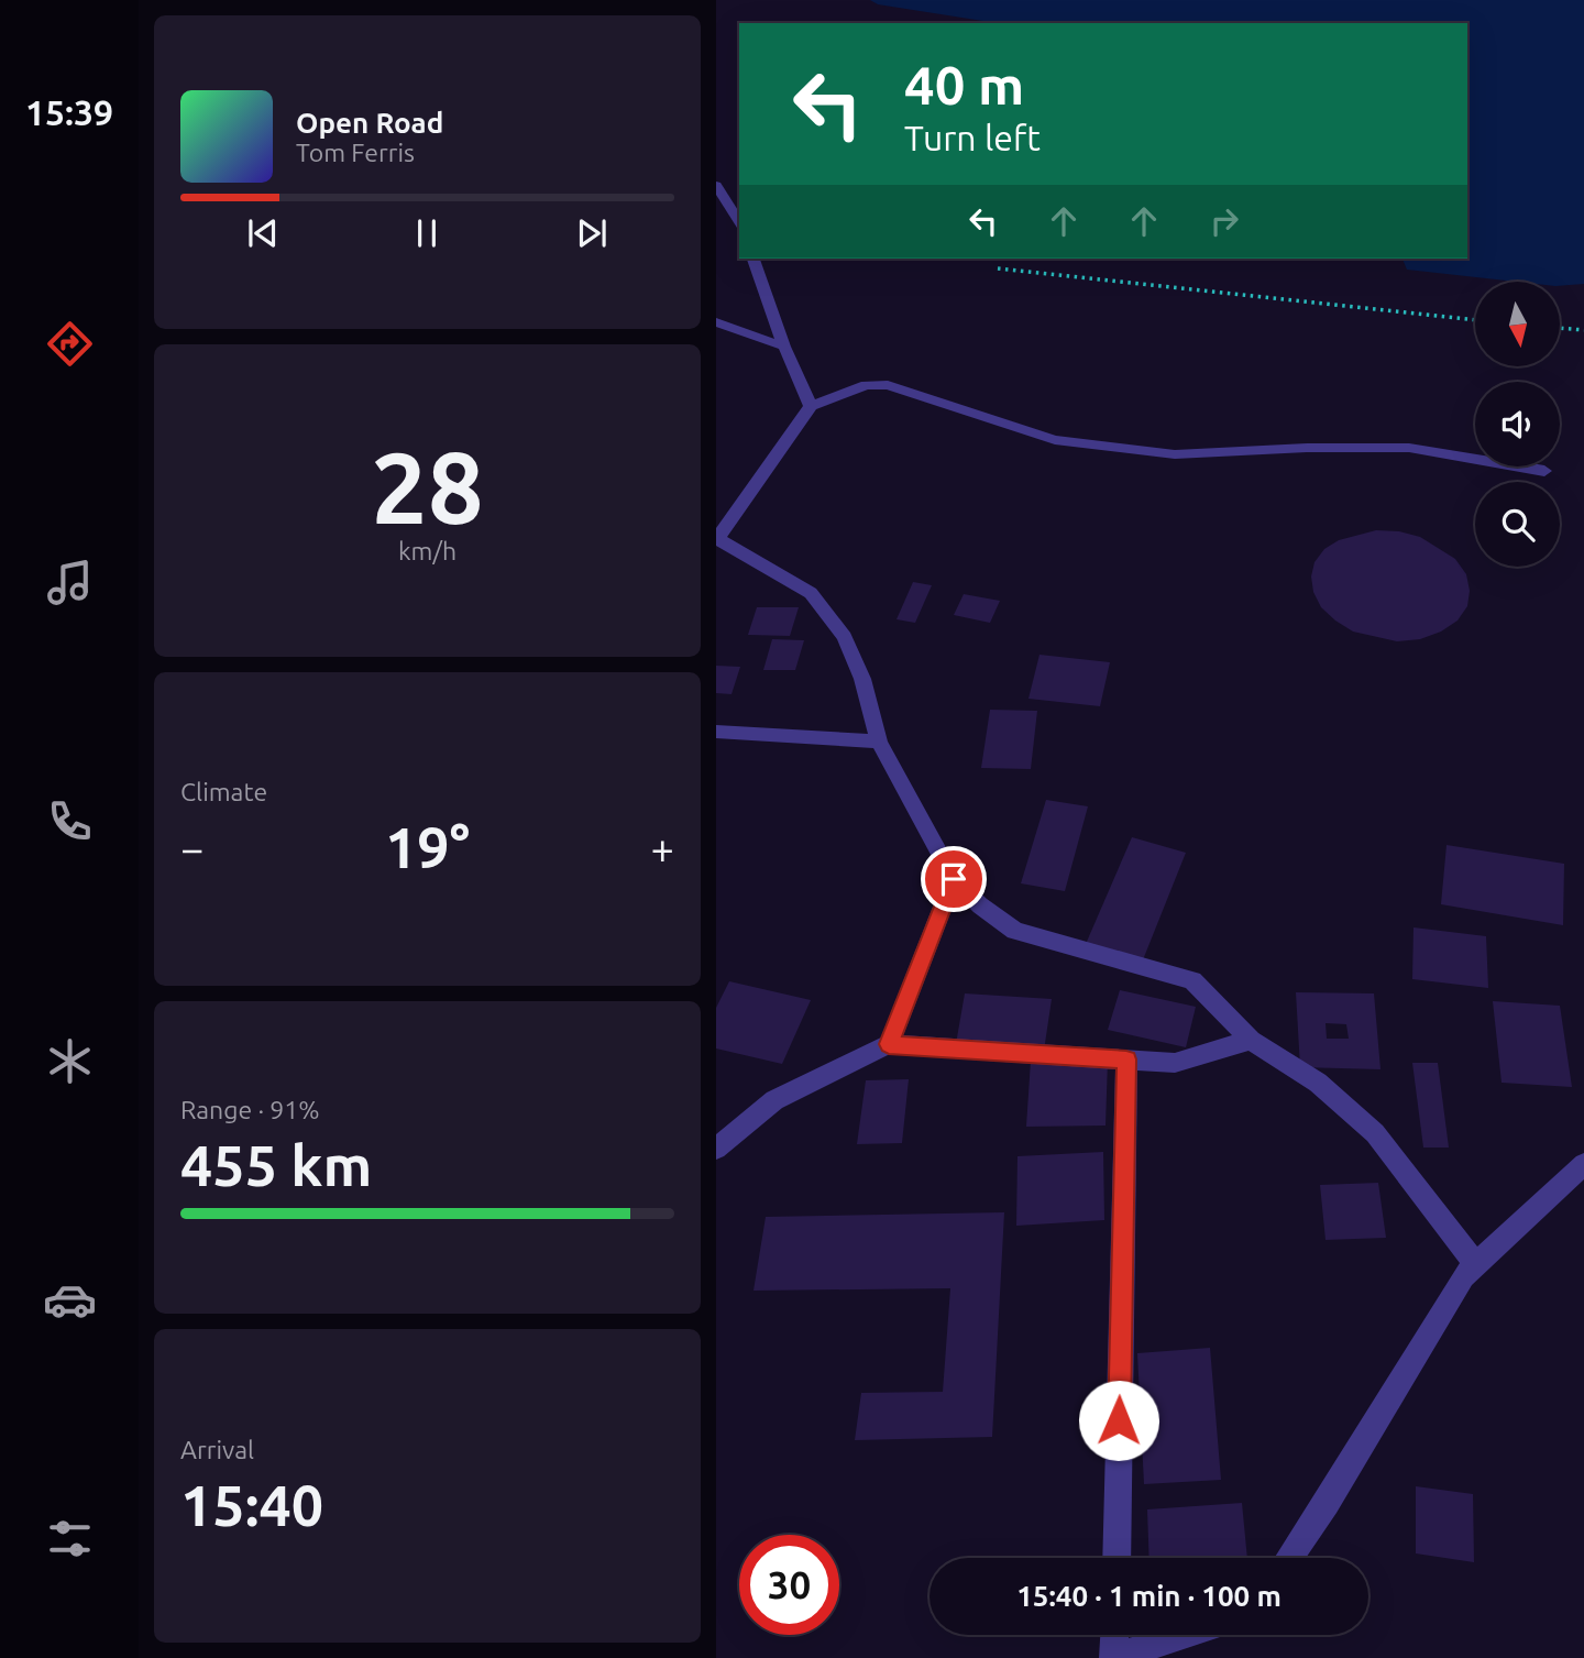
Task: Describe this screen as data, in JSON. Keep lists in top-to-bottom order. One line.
{"north":"bottom","page":{"tabs":"15:39","turn":["40 m","Turn left"],"song":["Open Road","Tom Ferris"],"tile":[["28","km/h"],"Climate",["Range · 91%","455 km"],["Arrival","15:40"]],"heat":["−","19°","+"],"limit":"30","trip":"15:40 · 1 min · 100 m"}}
